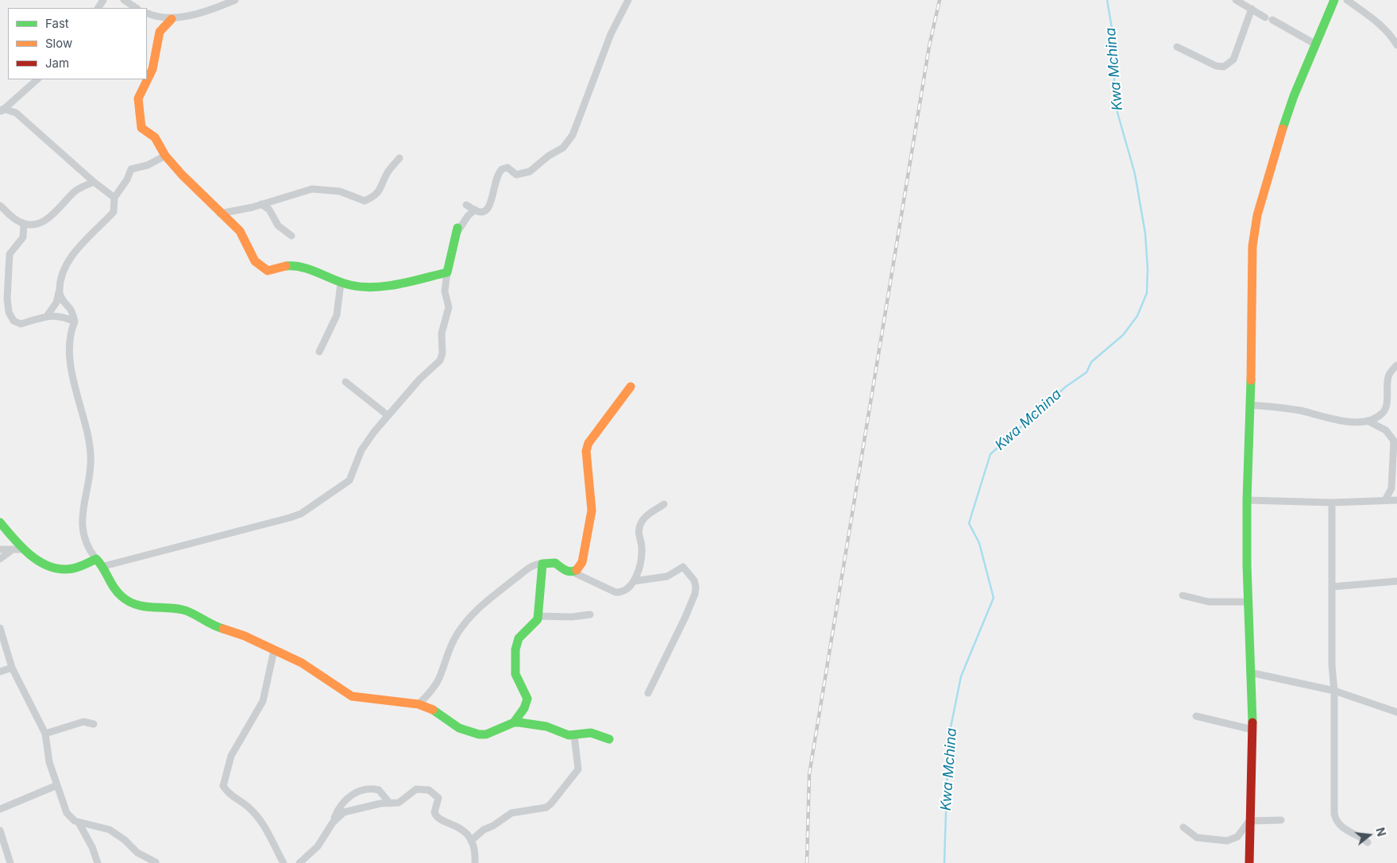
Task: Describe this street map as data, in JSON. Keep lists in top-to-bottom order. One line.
{"water":["Kwa Mchina"],"legend":["Fast","Slow","Jam"],"north":"right"}
